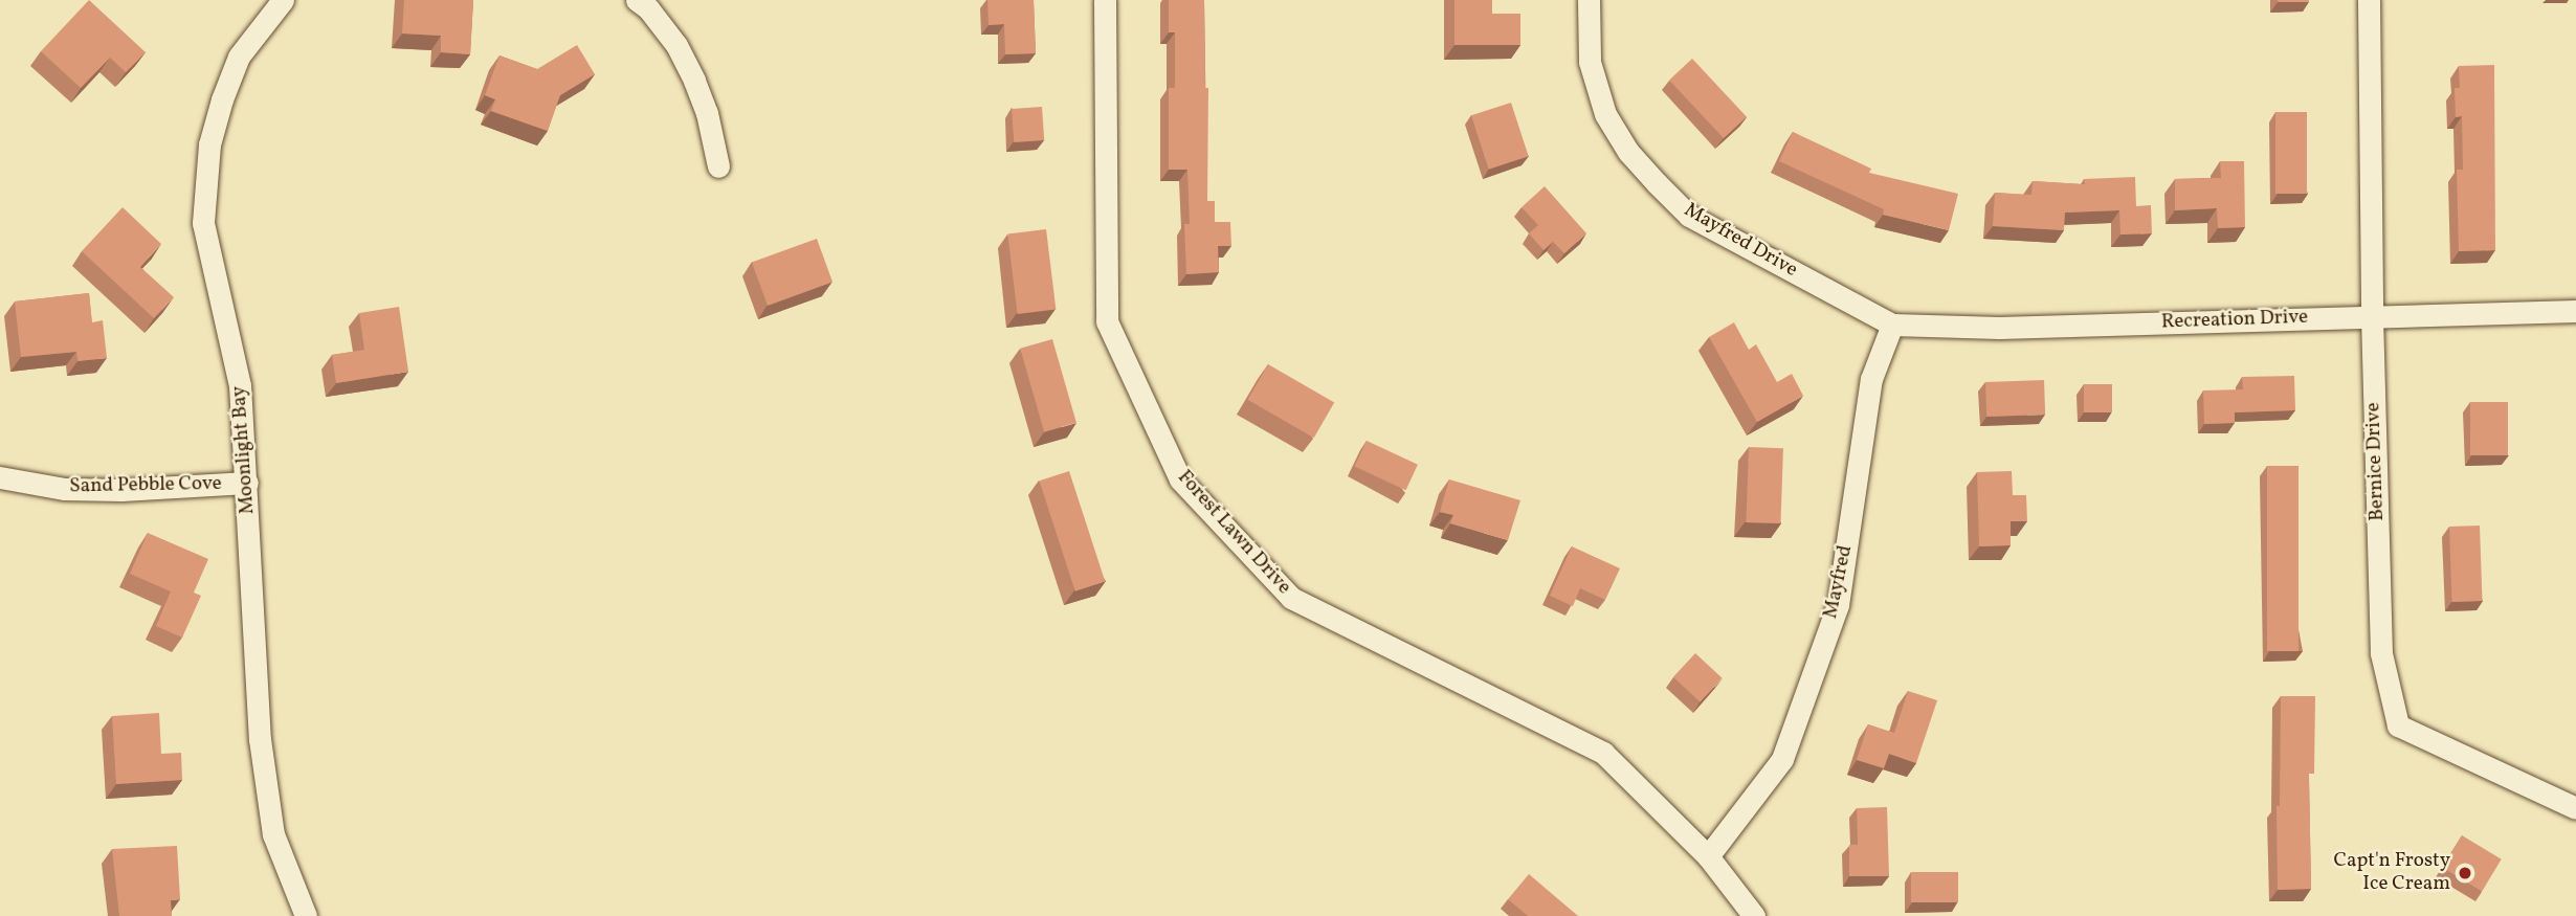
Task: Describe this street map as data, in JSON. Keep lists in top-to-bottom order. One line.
{"streets":{"street":["Mayfred Drive","Recreation Drive","Moonlight Bay","Bernice Drive","Sand Pebble Cove","Forest Lawn Drive","Mayfred"]},"crossings":[["Mayfred Drive","Recreation Drive"],["Mayfred Drive","Mayfred"],["Recreation Drive","Bernice Drive"],["Recreation Drive","Mayfred"],["Moonlight Bay","Sand Pebble Cove"],["Forest Lawn Drive","Mayfred"]],"places":["Capt'n Frosty Ice Cream"]}
